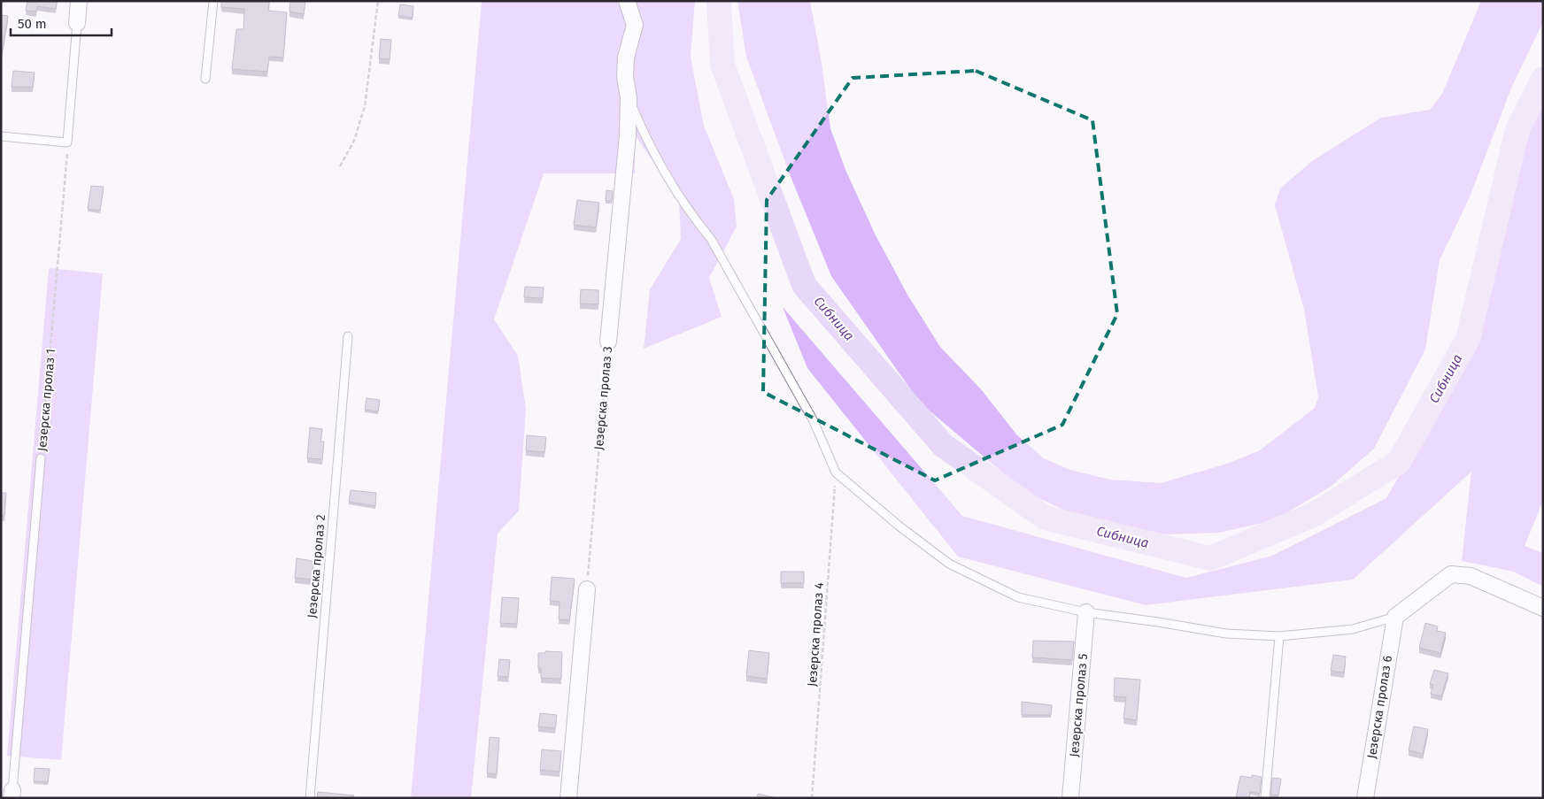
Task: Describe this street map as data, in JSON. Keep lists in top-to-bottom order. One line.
{"streets":{"street":["Језерска пролаз 3","Језерска пролаз 5","Језерска пролаз 6"],"lane":["Језерска пролаз 1","Језерска пролаз 2"],"path":["Језерска пролаз 4"]},"water":["Сибница"],"scale_bar":"50 m"}
